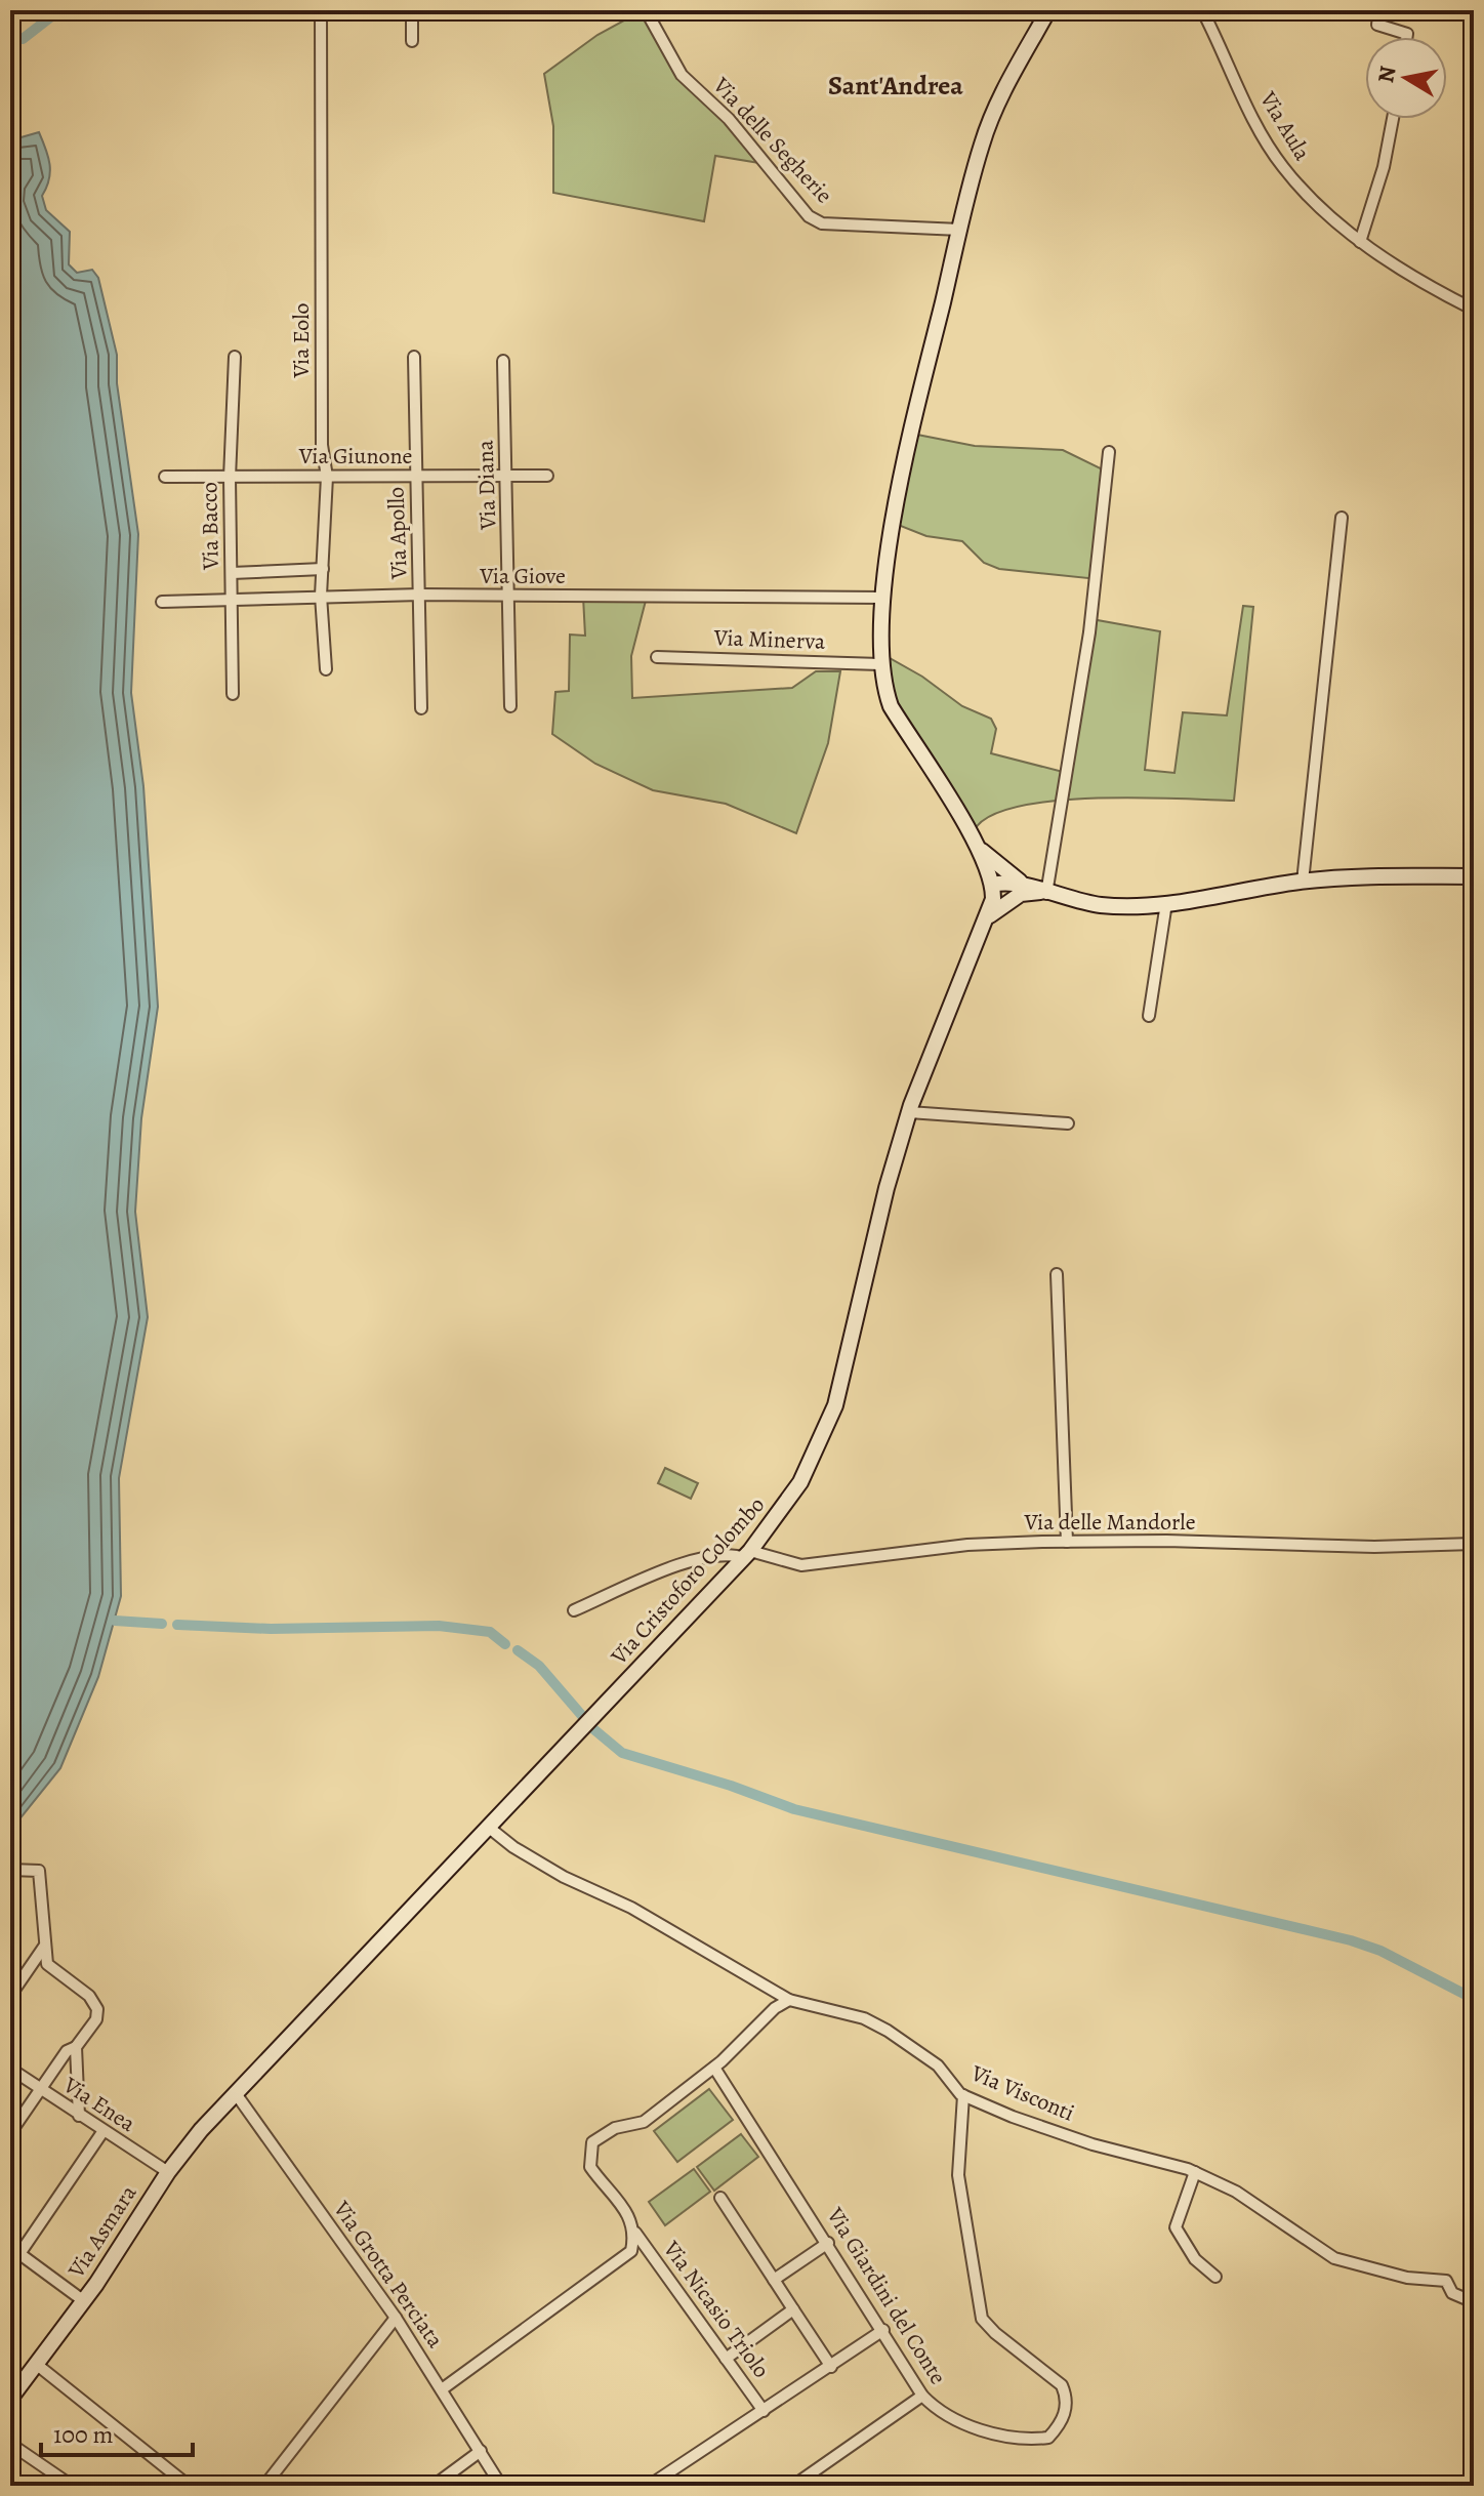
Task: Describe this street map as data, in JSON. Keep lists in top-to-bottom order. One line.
{"streets":{"main road":["Via Cristoforo Colombo","Via Asmara"],"street":["Via Aula","Via delle Segherie","Via Eolo","Via Giunone","Via Diana","Via Bacco","Via Apollo","Via Giove","Via Minerva","Via delle Mandorle","Via Visconti","Via Enea","Via Grotta Perciata","Via Giardini del Conte","Via Nicasio Triolo"]},"crossings":[["Via Eolo","Via Giunone"],["Via Eolo","Via Giove"],["Via Giunone","Via Diana"],["Via Giunone","Via Bacco"],["Via Giunone","Via Apollo"],["Via Diana","Via Giove"],["Via Bacco","Via Giove"],["Via Apollo","Via Giove"],["Via delle Mandorle","Via Cristoforo Colombo"],["Via Cristoforo Colombo","Via Visconti"],["Via Cristoforo Colombo","Via Asmara"],["Via Cristoforo Colombo","Via Grotta Perciata"],["Via Visconti","Via Giardini del Conte"],["Via Enea","Via Asmara"],["Via Asmara","Via Grotta Perciata"],["Via Giardini del Conte","Via Nicasio Triolo"]],"districts":["Sant'Andrea"],"scale_bar":"100 m","north":"left"}
